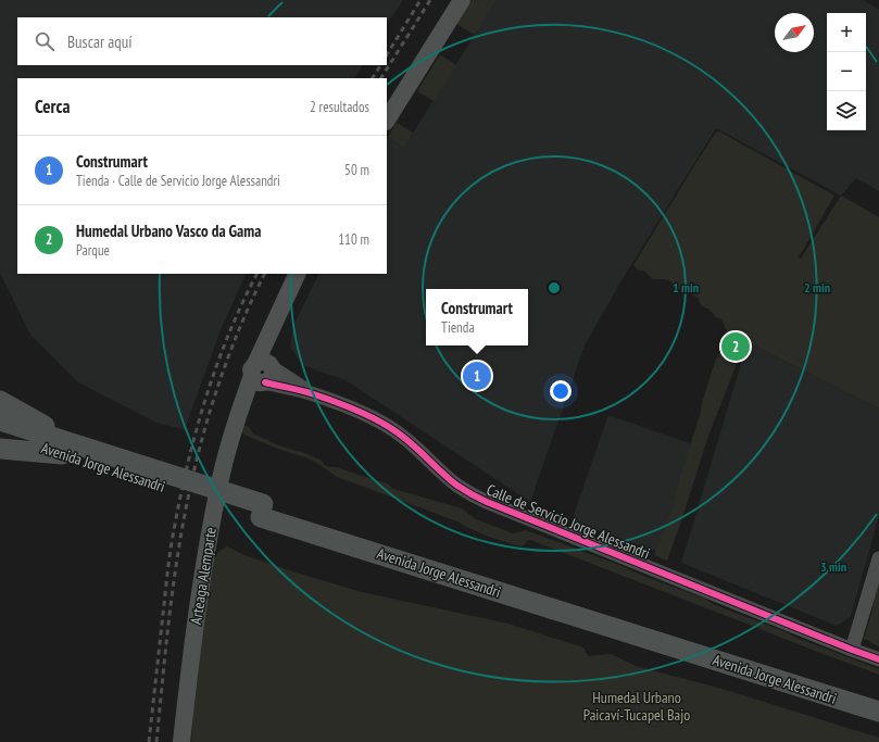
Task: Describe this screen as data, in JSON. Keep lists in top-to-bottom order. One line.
{"streets":{"highway":["Avenida Jorge Alessandri"],"main road":["Arteaga Alemparte"],"street":["Calle de Servicio Jorge Alessandri"]},"crossings":[["Calle de Servicio Jorge Alessandri","Arteaga Alemparte"]],"parks":["Humedal Urbano Paicaví-Tucapel Bajo"],"north":"top right","page":{"map_buttons":["+","−"],"search":"Buscar aquí","heading":["Cerca","2 resultados"],"list":[{"mark":"1","name":"Construmart","note":"Tienda · Calle de Servicio Jorge Alessandri","value":"50 m"},{"mark":"2","name":"Humedal Urbano Vasco da Gama","note":"Parque","value":"110 m"}],"popup":["Construmart","Tienda"],"pins":["2","1"]},"rings":["1 min","2 min","3 min"]}
